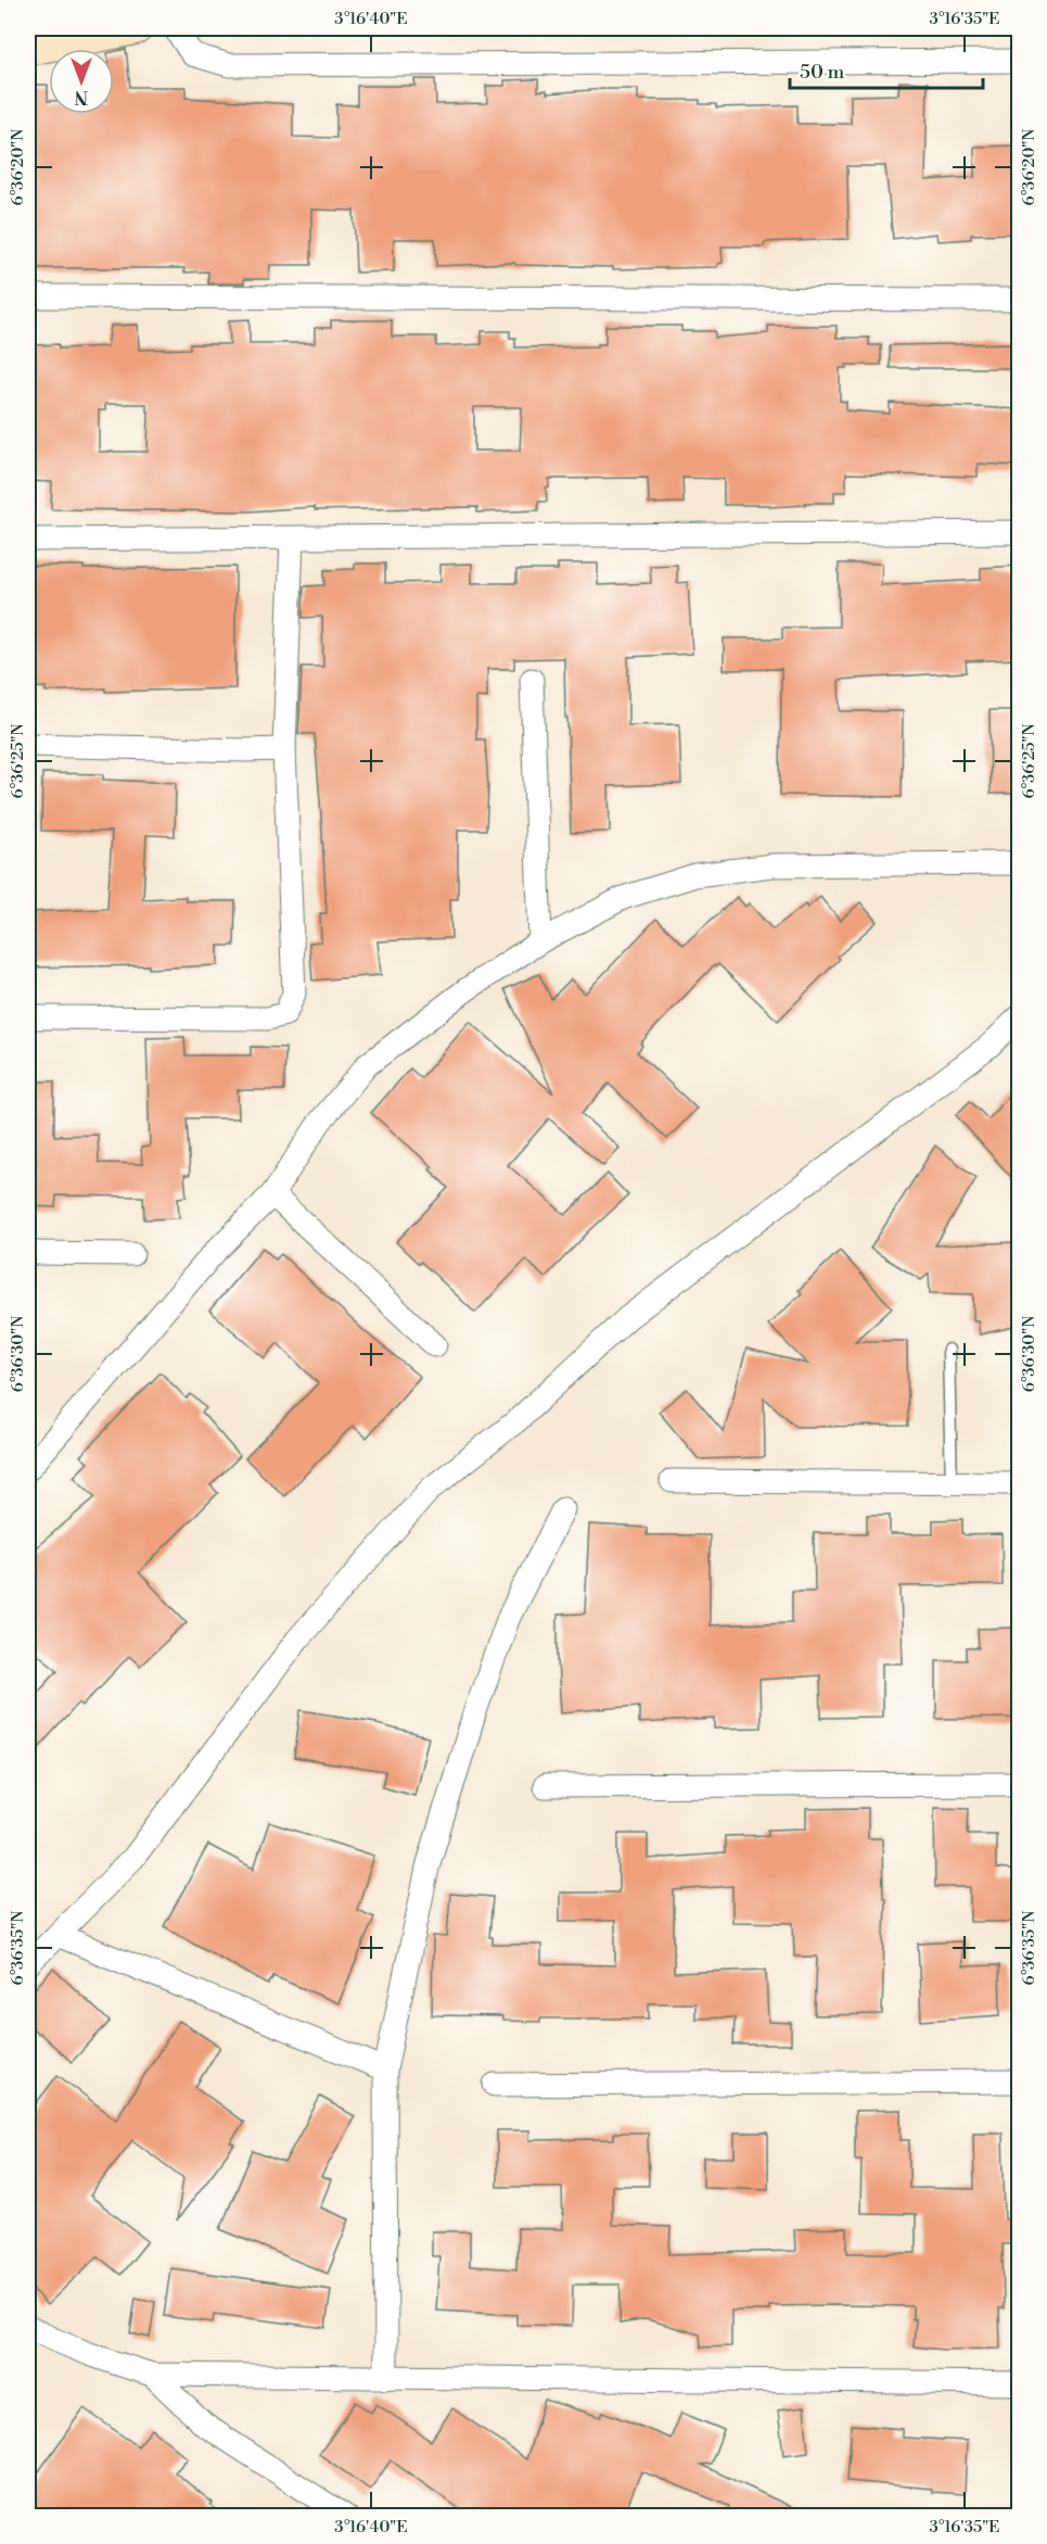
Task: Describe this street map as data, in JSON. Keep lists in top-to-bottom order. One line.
{"scale_bar":"50 m","north":"bottom","coordinates":["3°16'40\"E","3°16'35\"E","6°36'20\"N","6°36'25\"N","6°36'30\"N","6°36'35\"N"]}
